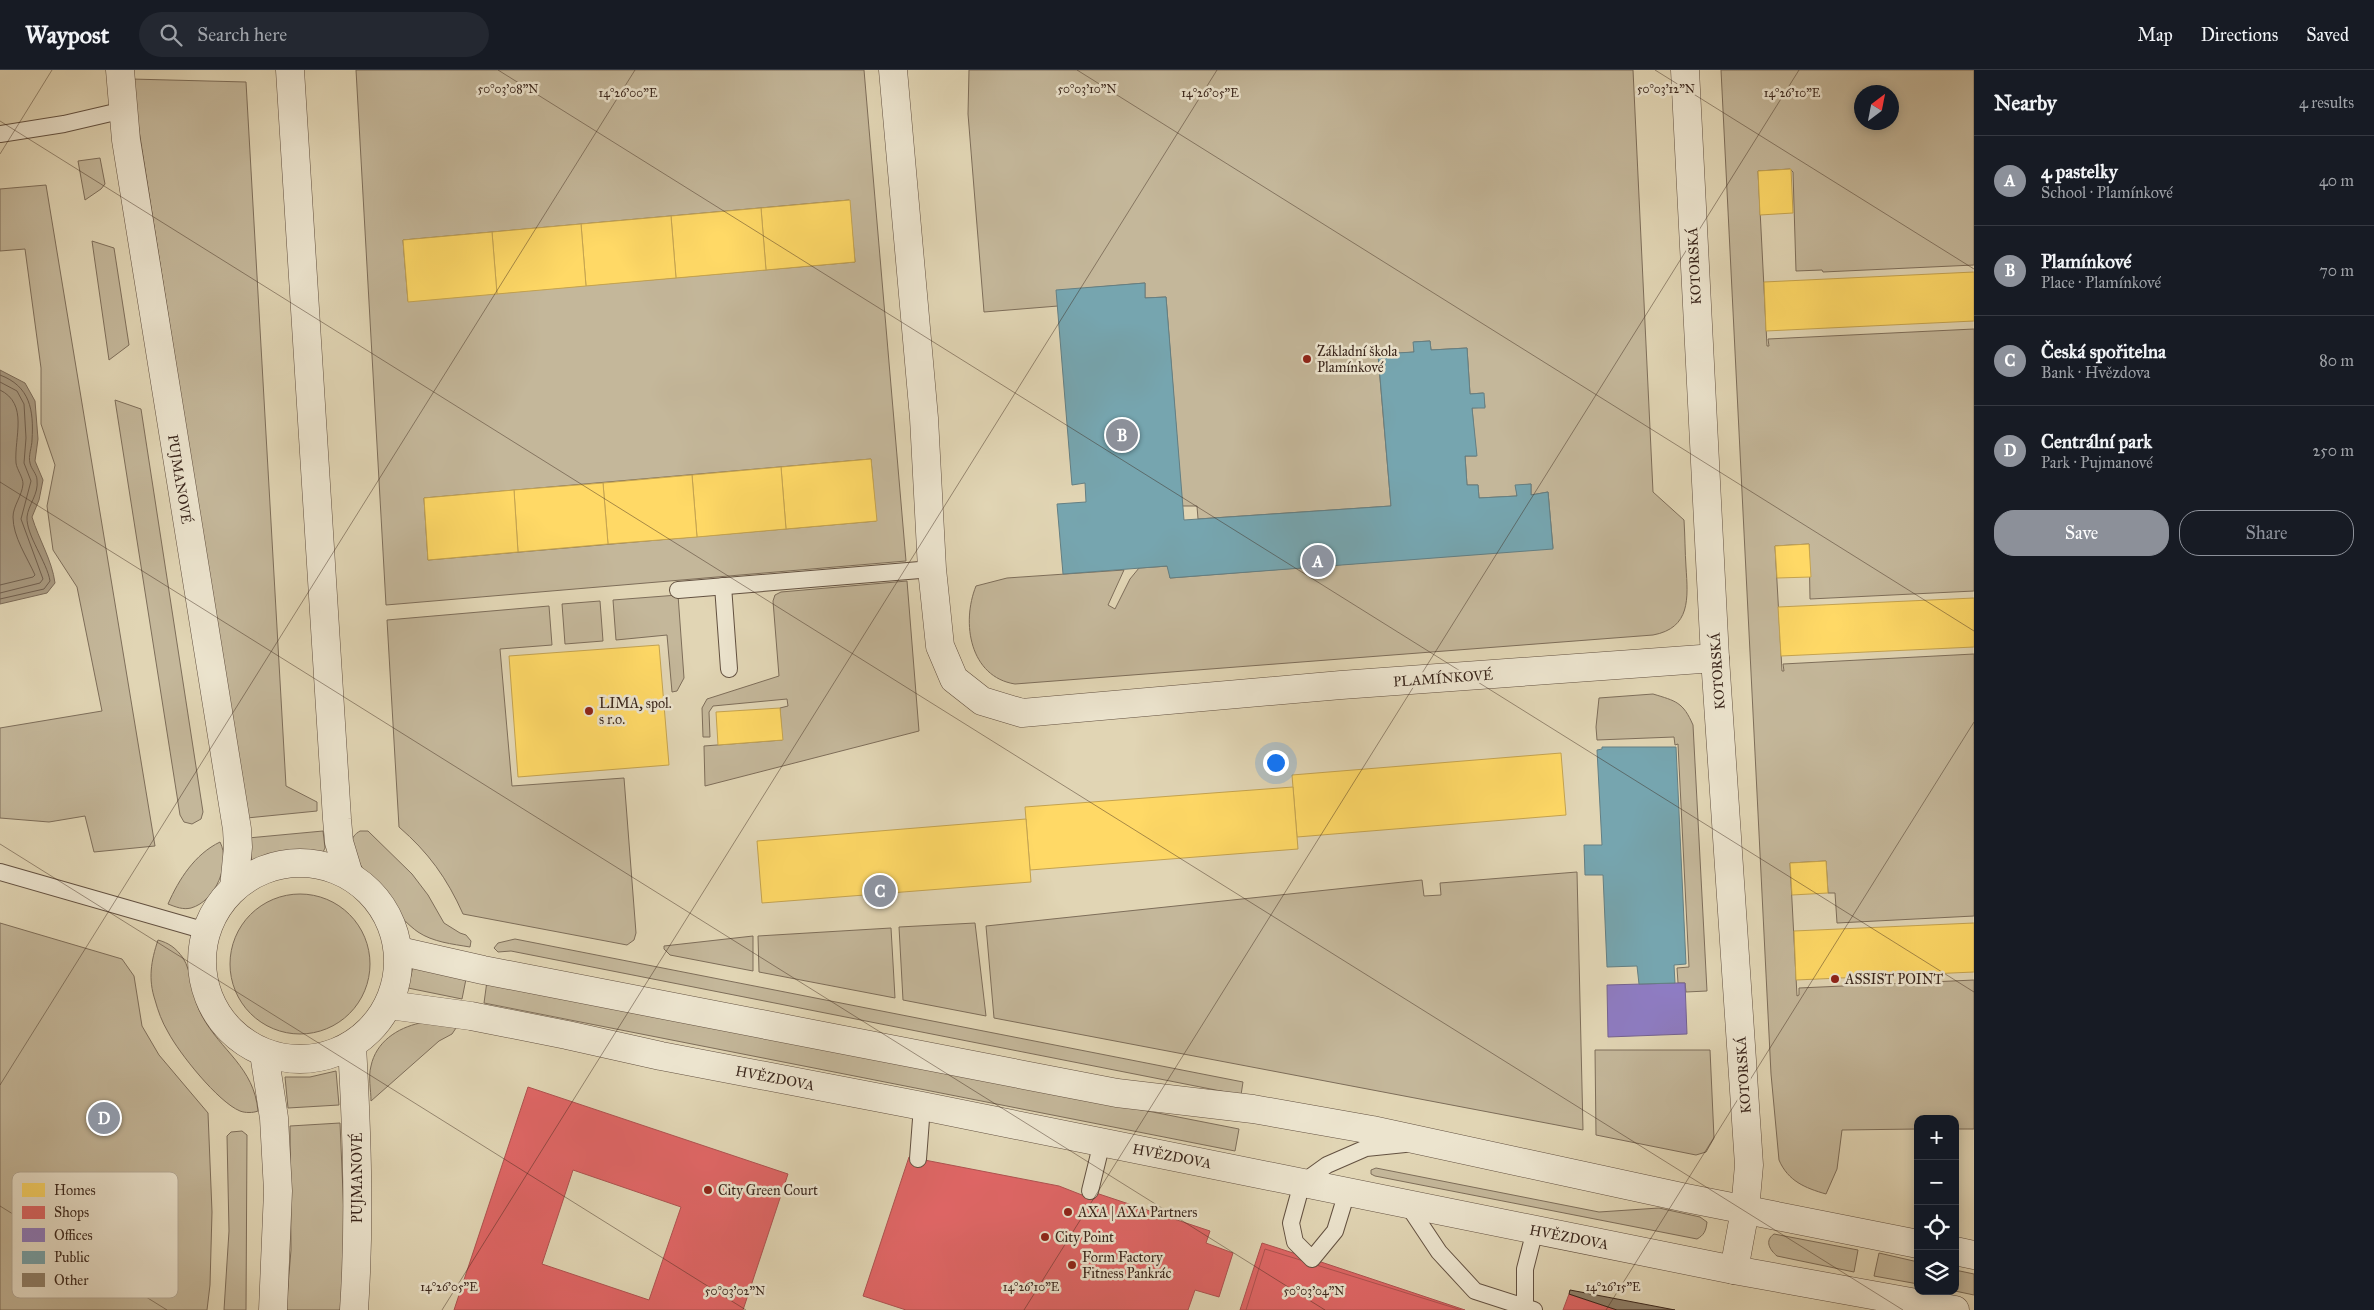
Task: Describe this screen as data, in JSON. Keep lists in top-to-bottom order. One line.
{"streets":{"street":["KOTORSKÁ","PUJMANOVÉ","PLAMÍNKOVÉ","HVĚZDOVA"]},"crossings":[["KOTORSKÁ","PLAMÍNKOVÉ"],["KOTORSKÁ","HVĚZDOVA"]],"places":["Základní škola Plamínkové","LIMA, spol. s r.o.","ASSIST POINT","City Green Court","AXA | AXA Partners","City Point","Form Factory Fitness Pankrác"],"legend":["Homes","Shops","Offices","Public","Other"],"north":"top right","page":{"header":"Waypost","search":"Search here","nav":["Map","Directions","Saved"],"heading":["Nearby","4 results"],"list":[{"mark":"A","name":"4 pastelky","note":"School · Plamínkové","value":"40 m"},{"mark":"B","name":"Plamínkové","note":"Place · Plamínkové","value":"70 m"},{"mark":"C","name":"Česká spořitelna","note":"Bank · Hvězdova","value":"80 m"},{"mark":"D","name":"Centrální park","note":"Park · Pujmanové","value":"250 m"}],"pins":["B","A","C","D"],"buttons":["Save","Share"],"map_buttons":["+","−"]},"coordinates":["50°03'08\"N","50°03'10\"N","50°03'12\"N","14°26'00\"E","14°26'05\"E","14°26'10\"E","14°26'15\"E","50°03'02\"N","50°03'04\"N"]}
